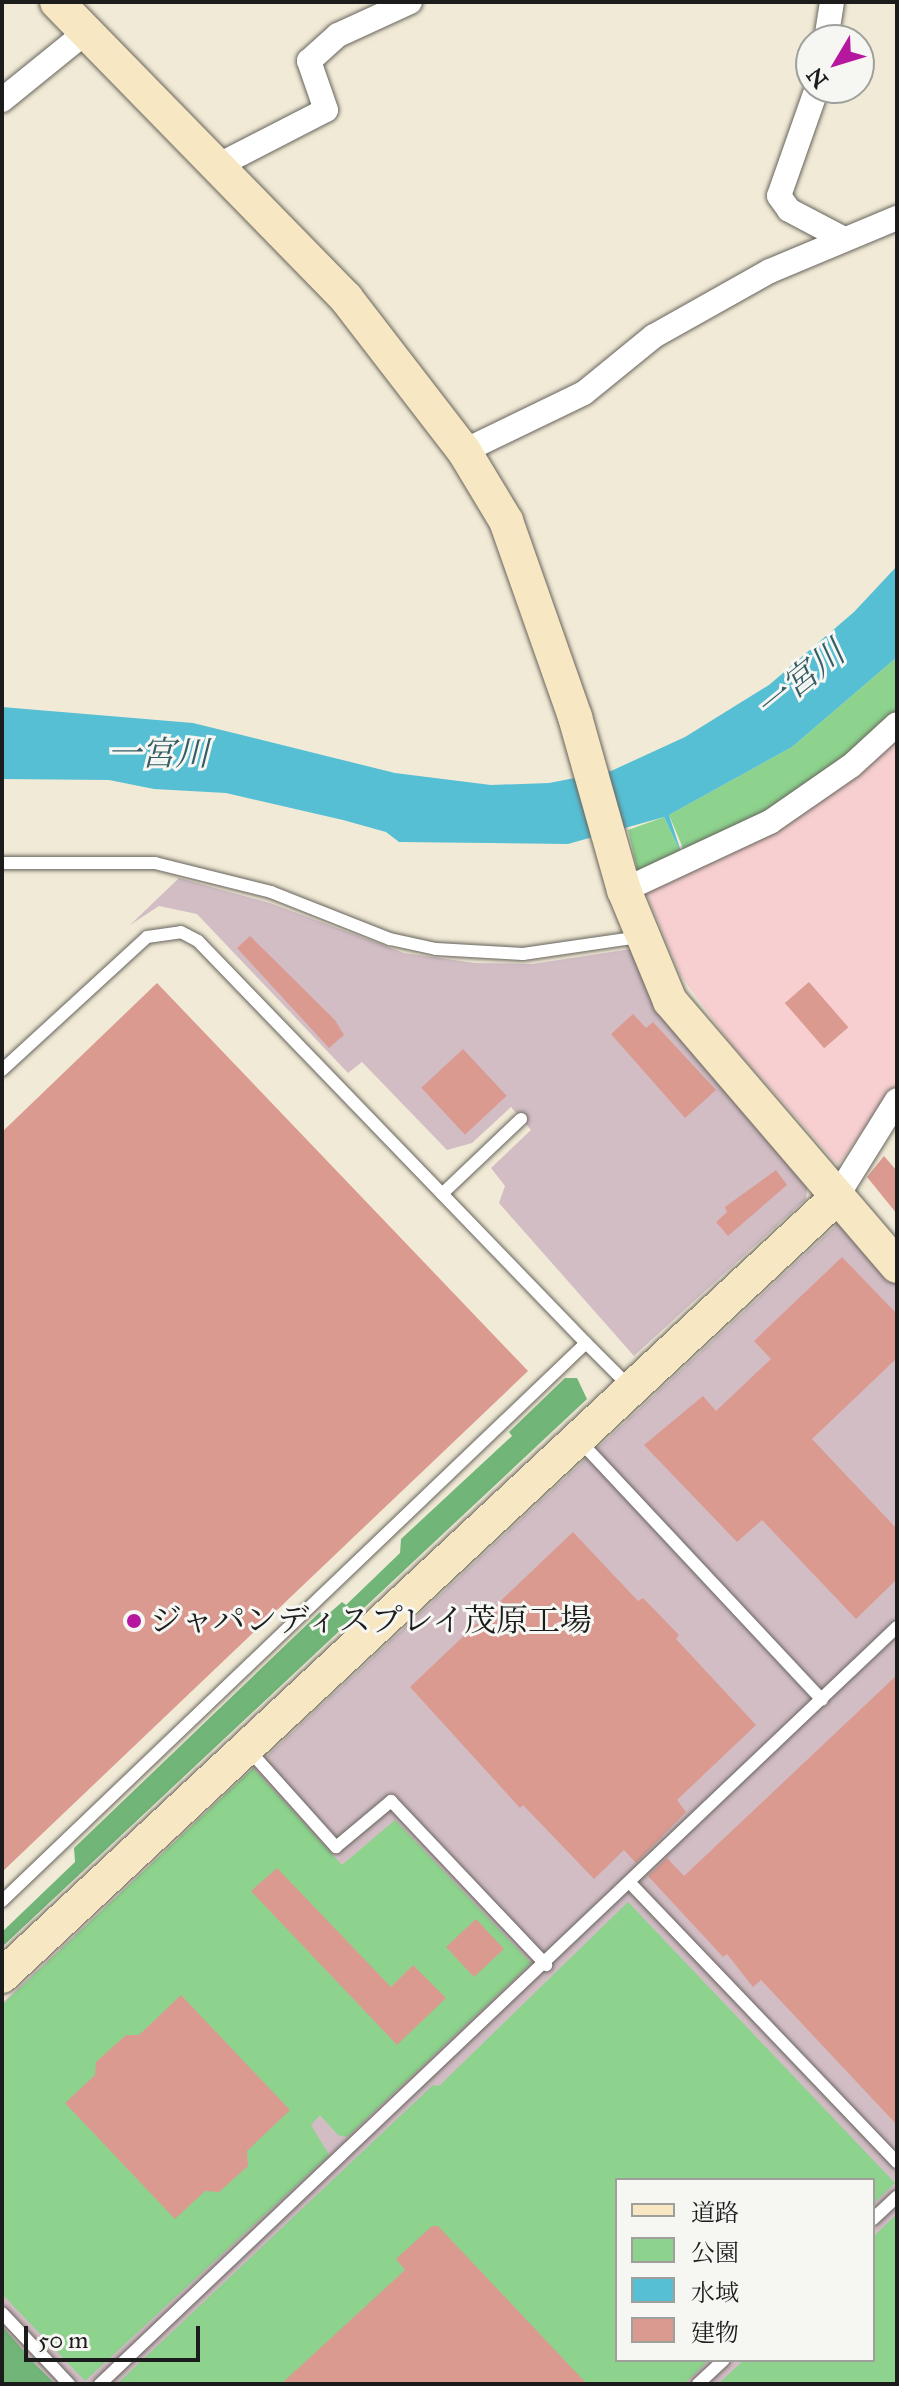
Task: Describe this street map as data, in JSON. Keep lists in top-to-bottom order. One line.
{"water":["一宮川"],"places":["ジャパンディスプレイ茂原工場"],"legend":["道路","公園","水域","建物"],"scale_bar":"50 m","north":"bottom left"}
